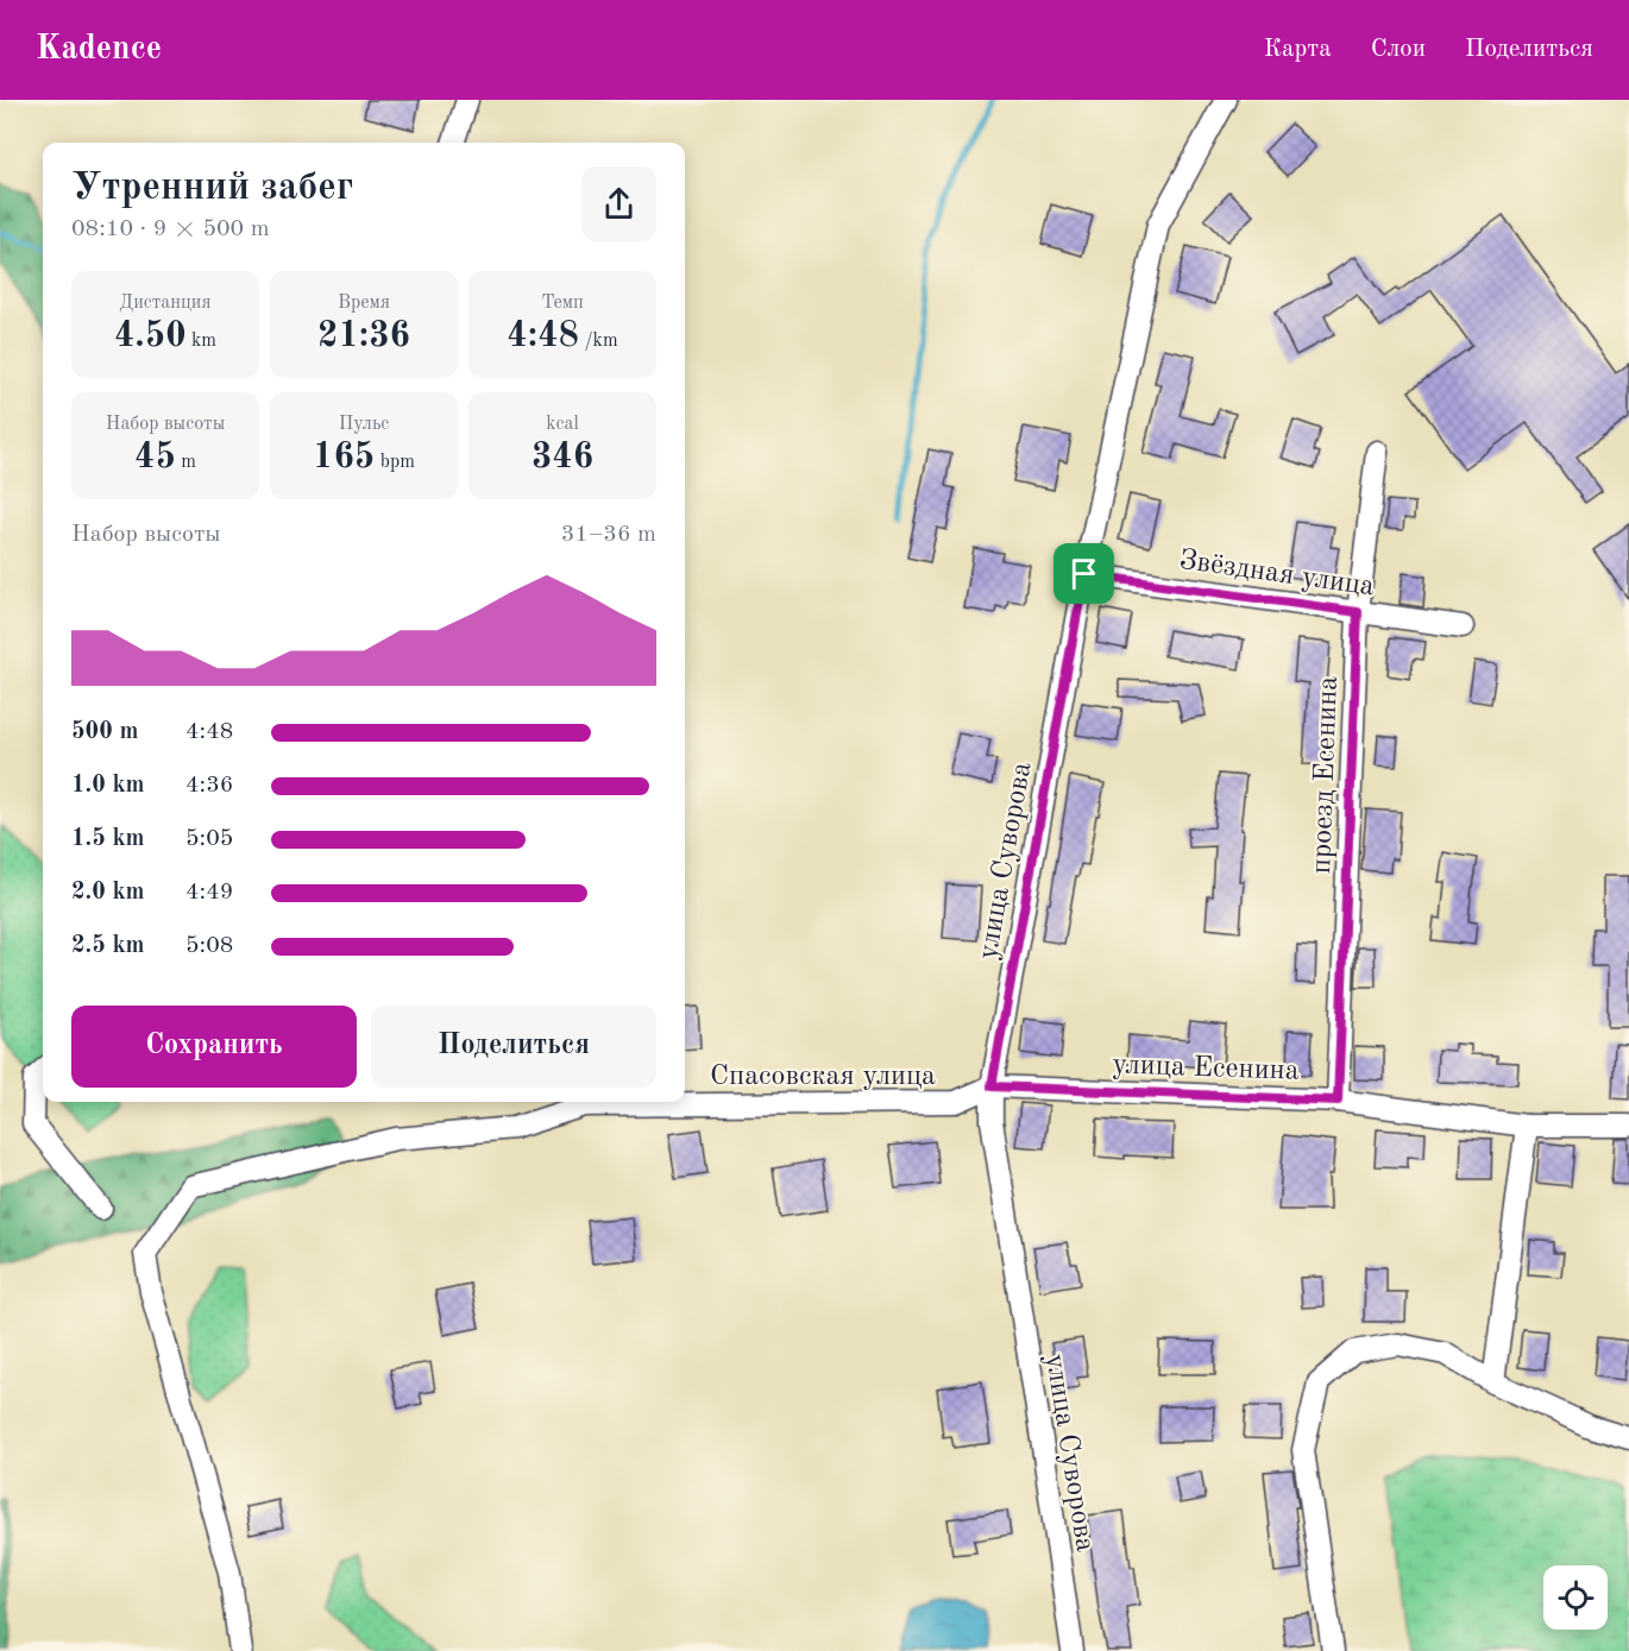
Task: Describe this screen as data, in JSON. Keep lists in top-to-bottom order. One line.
{"streets":{"street":["Звёздная улица","проезд Есенина","улица Суворова","улица Есенина","Спасовская улица"]},"crossings":[["Звёздная улица","проезд Есенина"],["Звёздная улица","улица Суворова"],["проезд Есенина","улица Есенина"],["улица Суворова","улица Есенина"],["улица Суворова","Спасовская улица"],["улица Есенина","Спасовская улица"]],"page":{"header":"Kadence","nav":["Карта","Слои","Поделиться"],"heading":["Утренний забег","08:10 · 9 × 500 m"],"stats":[["Дистанция","4.50 km"],["Время","21:36"],["Темп","4:48 /km"],["Набор высоты","45 m"],["Пульс","165 bpm"],["kcal","346"]],"chart":["Набор высоты","31–36 m"],"list":[{"name":"500 m","note":"4:48"},{"name":"1.0 km","note":"4:36"},{"name":"1.5 km","note":"5:05"},{"name":"2.0 km","note":"4:49"},{"name":"2.5 km","note":"5:08"}],"buttons":["Сохранить","Поделиться"]}}
